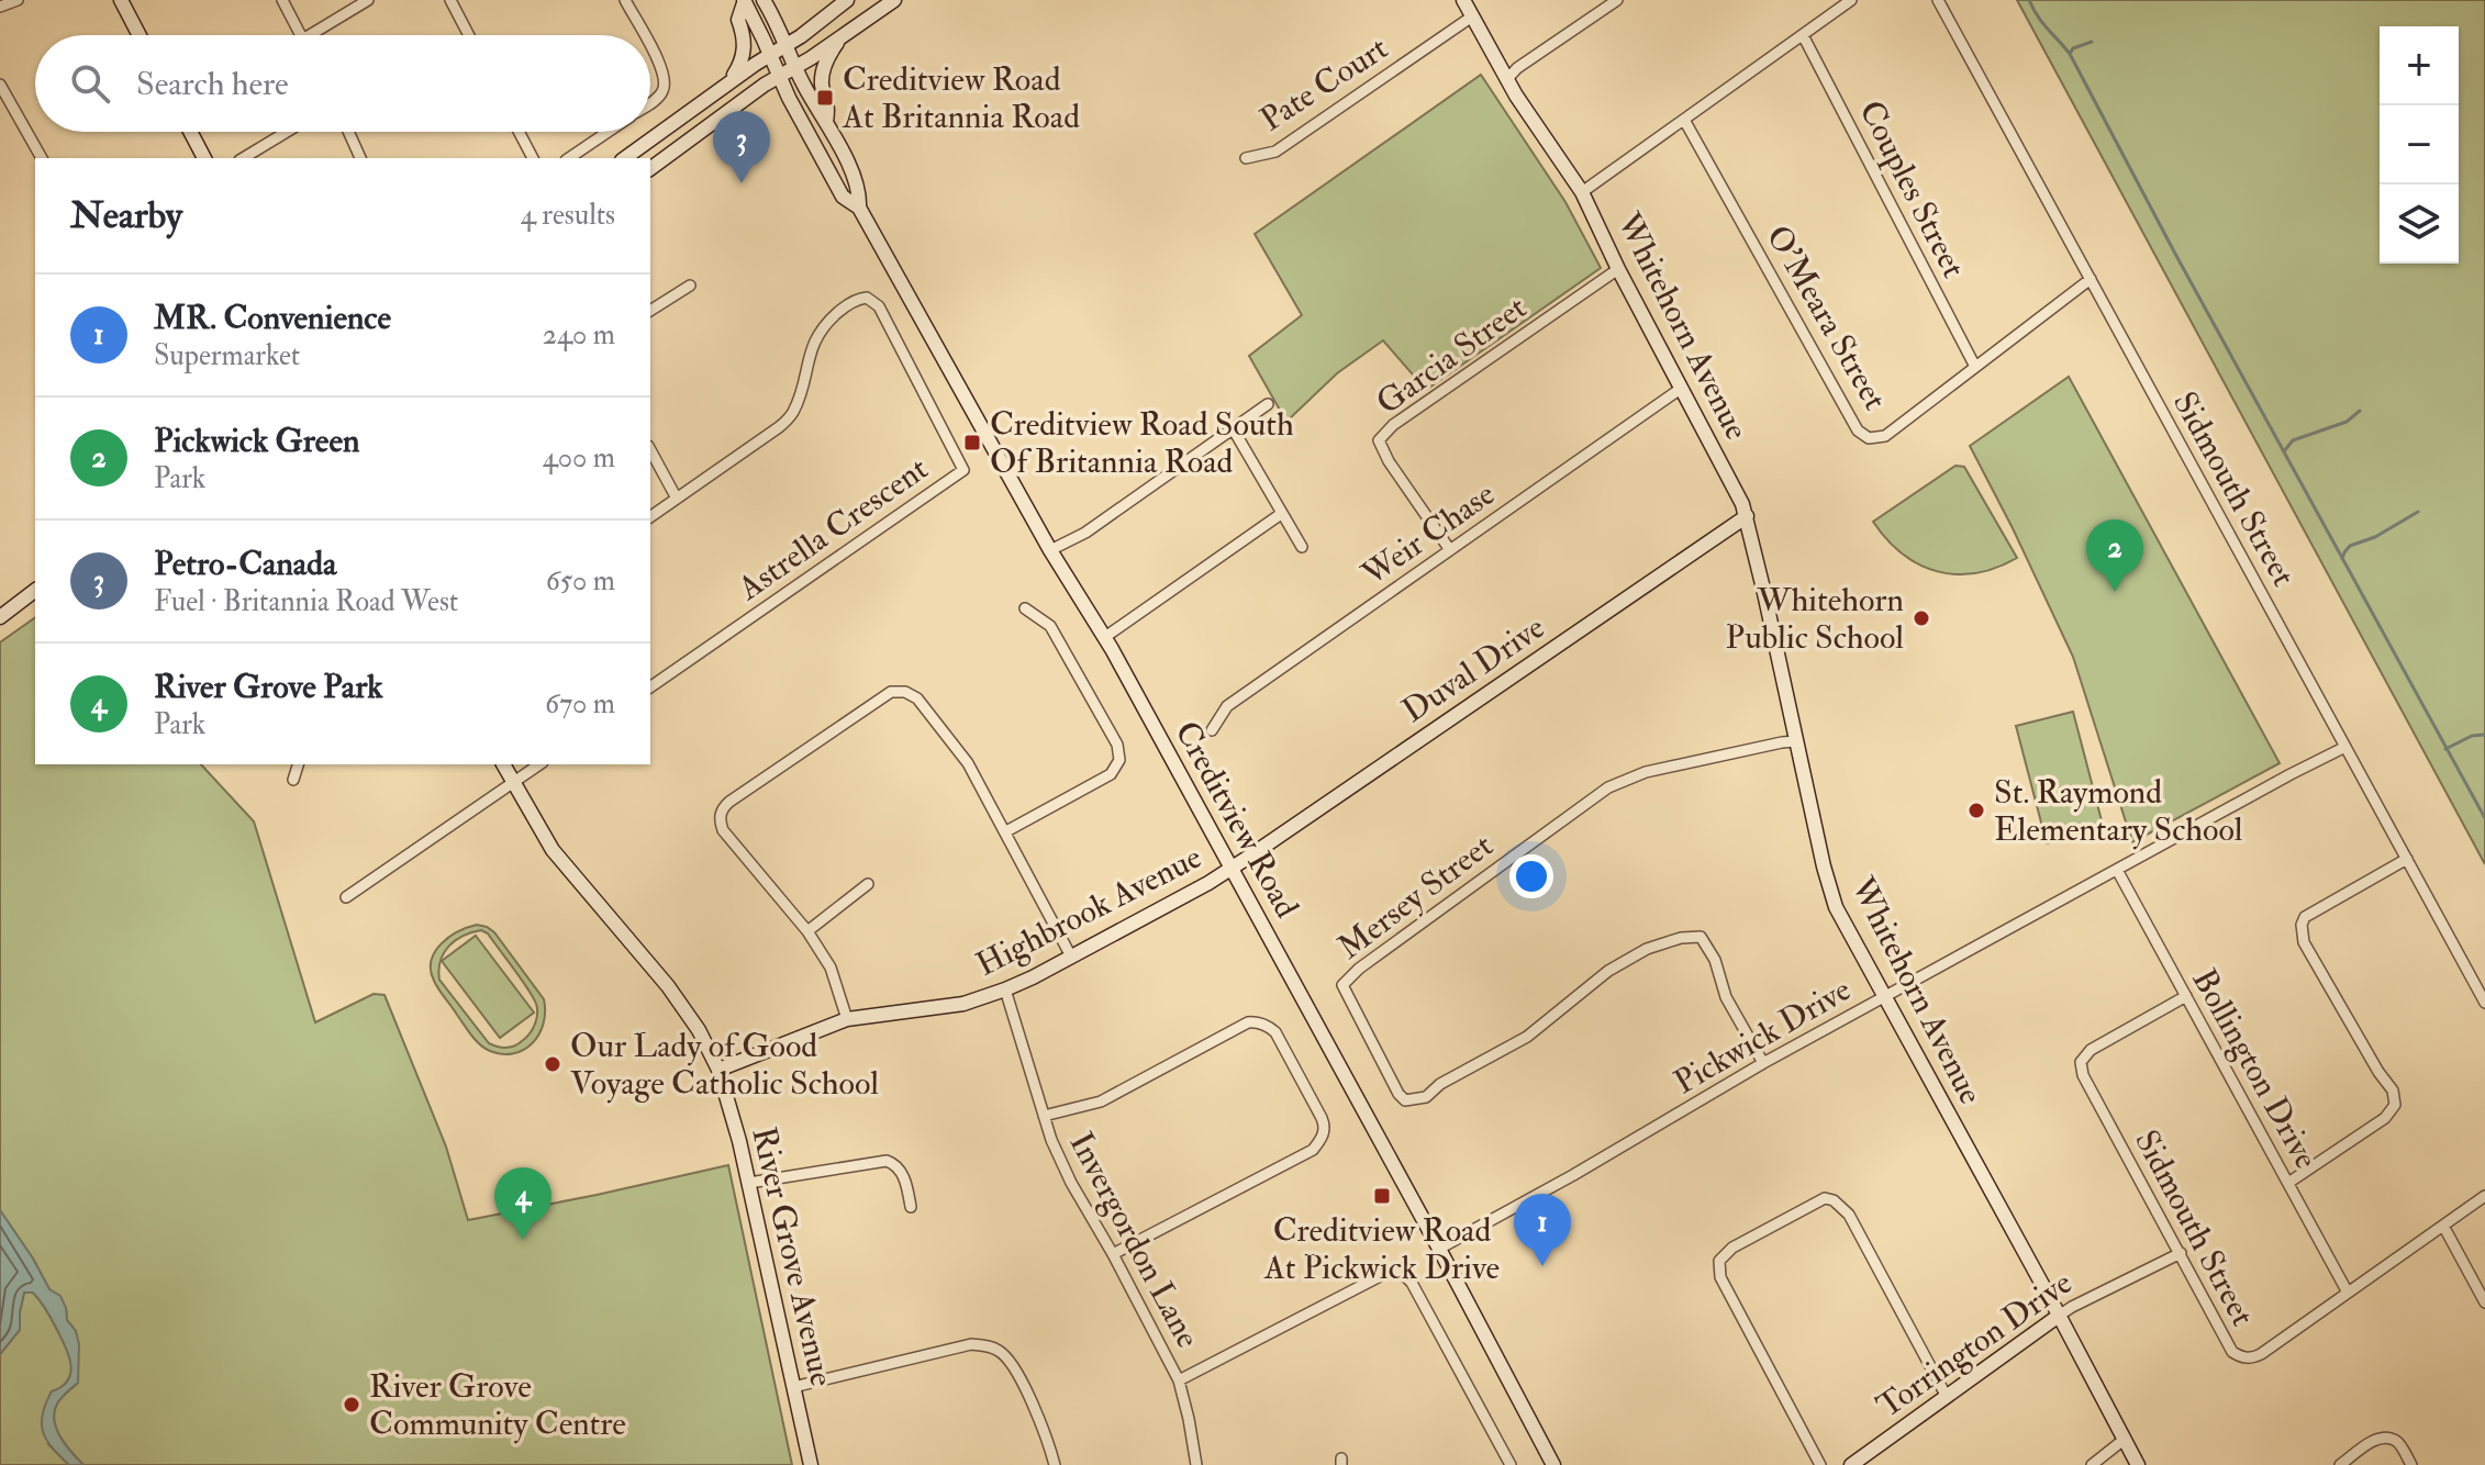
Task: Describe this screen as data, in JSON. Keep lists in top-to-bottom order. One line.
{"streets":{"street":["Pate Court","Couples Street","O'Meara Street","Whitehorn Avenue","Garcia Street","Sidmouth Street","Astrella Crescent","Weir Chase","Duval Drive","Creditview Road","Mersey Street","Highbrook Avenue","Pickwick Drive","Bollington Drive","Invergordon Lane","River Grove Avenue","Torrington Drive"]},"crossings":[["Pate Court","Whitehorn Avenue"],["Couples Street","O'Meara Street"],["O'Meara Street","Sidmouth Street"],["Whitehorn Avenue","Garcia Street"],["Whitehorn Avenue","Weir Chase"],["Whitehorn Avenue","Duval Drive"],["Whitehorn Avenue","Mersey Street"],["Whitehorn Avenue","Pickwick Drive"],["Whitehorn Avenue","Torrington Drive"],["Garcia Street","Weir Chase"],["Sidmouth Street","Pickwick Drive"],["Sidmouth Street","Bollington Drive"],["Sidmouth Street","Torrington Drive"],["Duval Drive","Creditview Road"],["Duval Drive","Highbrook Avenue"],["Creditview Road","Highbrook Avenue"],["Creditview Road","Pickwick Drive"],["Mersey Street","Pickwick Drive"],["Highbrook Avenue","Invergordon Lane"],["Highbrook Avenue","River Grove Avenue"],["Pickwick Drive","Bollington Drive"]],"places":{"transit":["Creditview Road At Britannia Road","Creditview Road South Of Britannia Road","Creditview Road At Pickwick Drive"],"other":["Whitehorn Public School","St. Raymond Elementary School","Our Lady of Good Voyage Catholic School","River Grove Community Centre"]},"page":{"map_buttons":["+","−"],"search":"Search here","pins":["3","2","4","1"],"heading":["Nearby","4 results"],"list":[{"mark":"1","name":"MR. Convenience","note":"Supermarket","value":"240 m"},{"mark":"2","name":"Pickwick Green","note":"Park","value":"400 m"},{"mark":"3","name":"Petro-Canada","note":"Fuel · Britannia Road West","value":"650 m"},{"mark":"4","name":"River Grove Park","note":"Park","value":"670 m"}]}}
